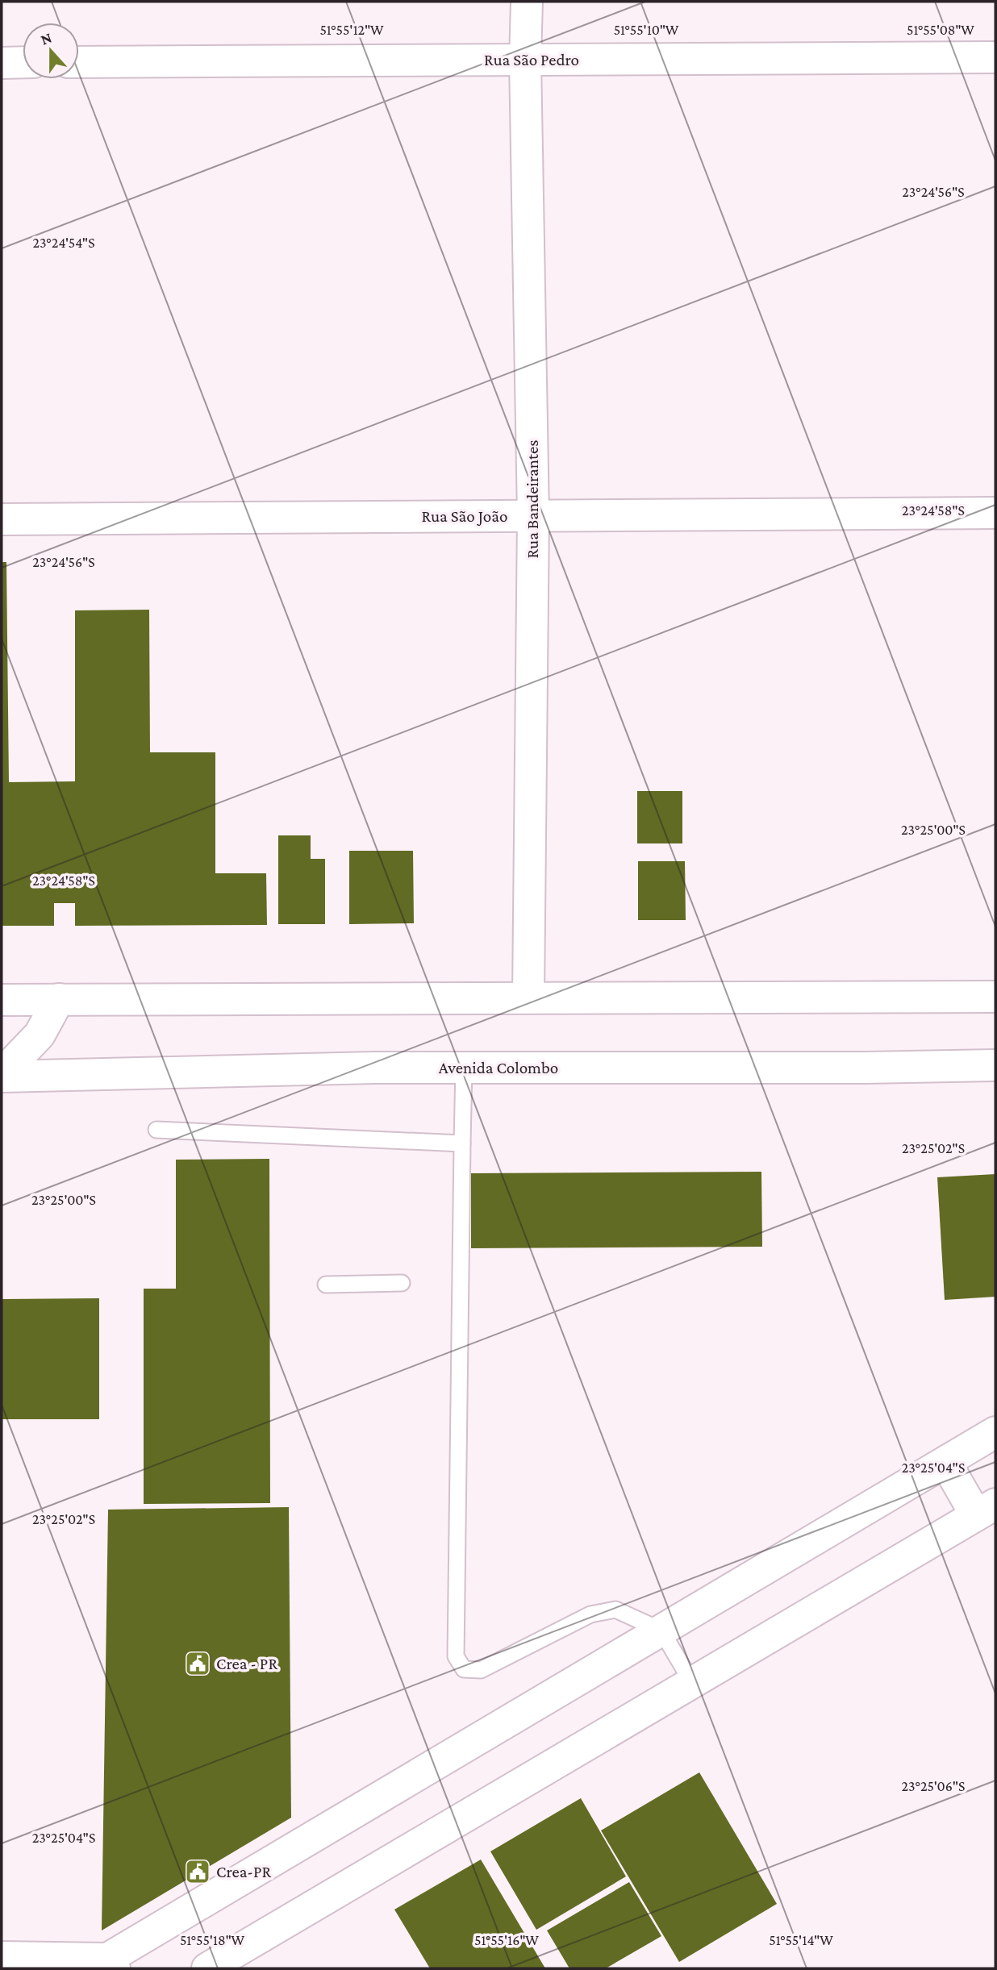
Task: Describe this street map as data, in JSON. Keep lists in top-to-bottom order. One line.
{"streets":{"main road":["Rua São Pedro","Rua Bandeirantes","Rua São João","Avenida Colombo"]},"crossings":[["Rua São Pedro","Rua Bandeirantes"],["Rua Bandeirantes","Rua São João"]],"places":{"public building":["Crea - PR","Crea-PR"]},"north":"top","coordinates":["51°55'12\"W","51°55'10\"W","51°55'08\"W","23°24'56\"S","23°24'54\"S","23°24'58\"S","23°25'00\"S","23°25'02\"S","23°25'04\"S","23°25'06\"S","51°55'18\"W","51°55'16\"W","51°55'14\"W"]}
